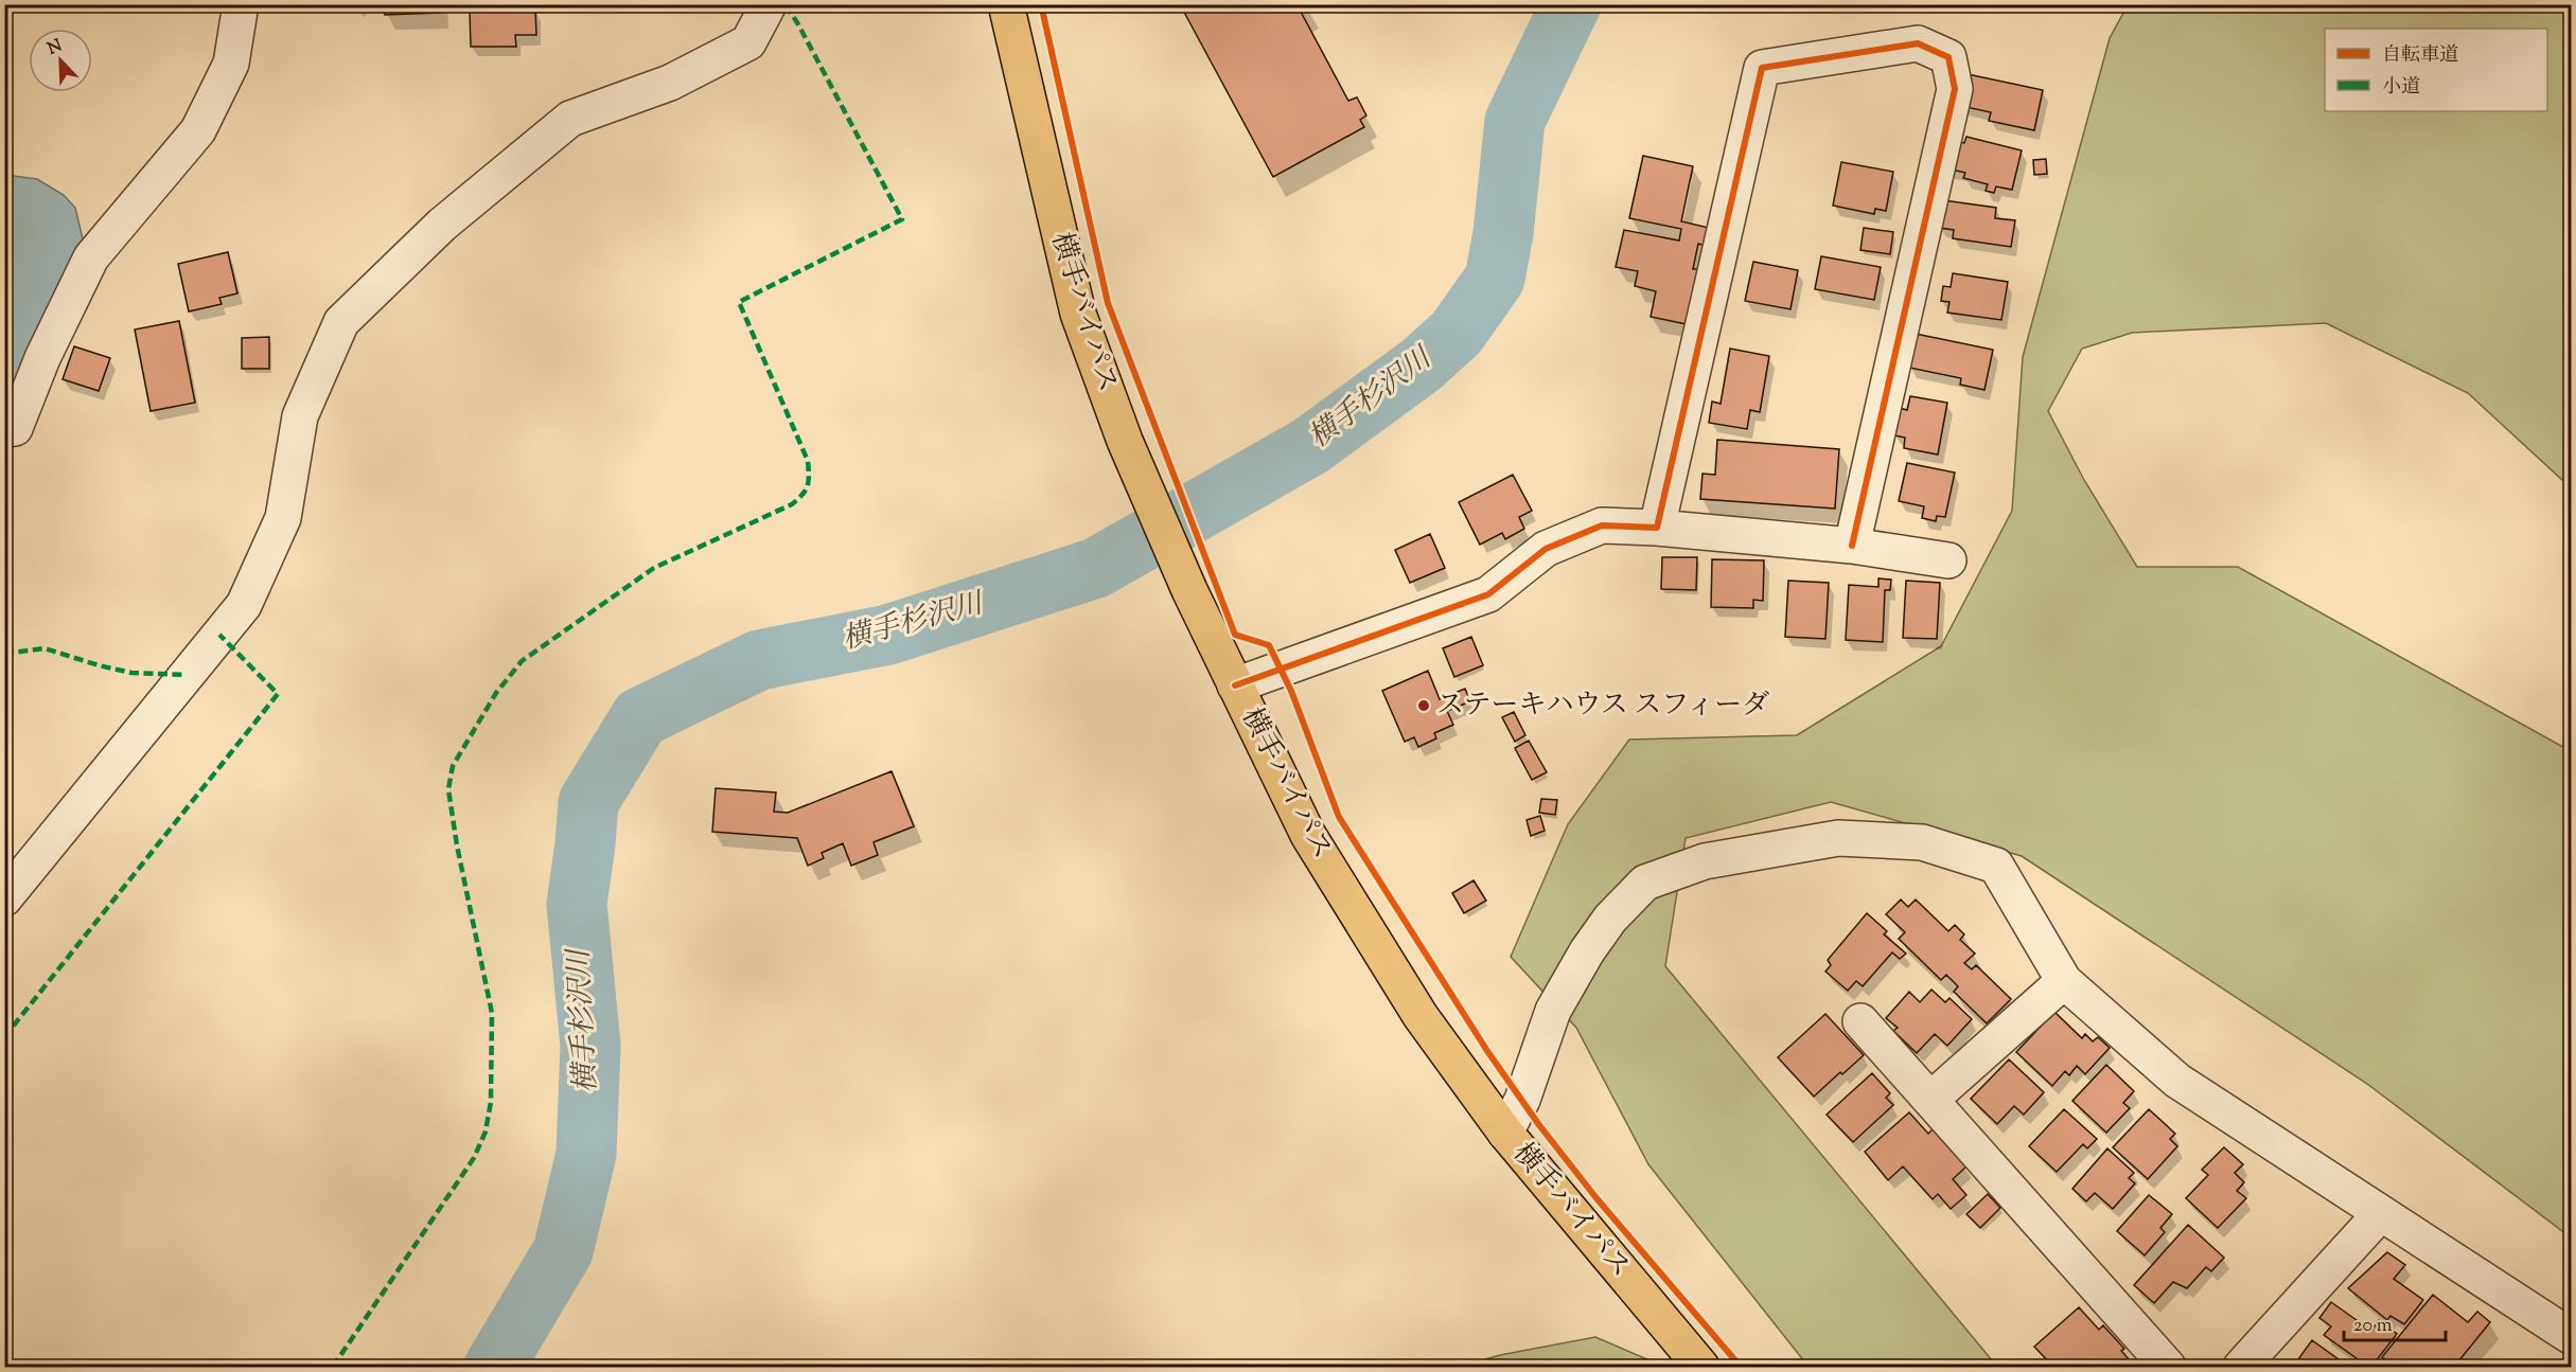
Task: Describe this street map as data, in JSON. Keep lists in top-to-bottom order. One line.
{"streets":{"highway":["横手バイパス"]},"water":["横手杉沢川"],"places":["ステーキハウス スフィーダ"],"legend":["自転車道","小道"],"scale_bar":"20 m","north":"top left"}
